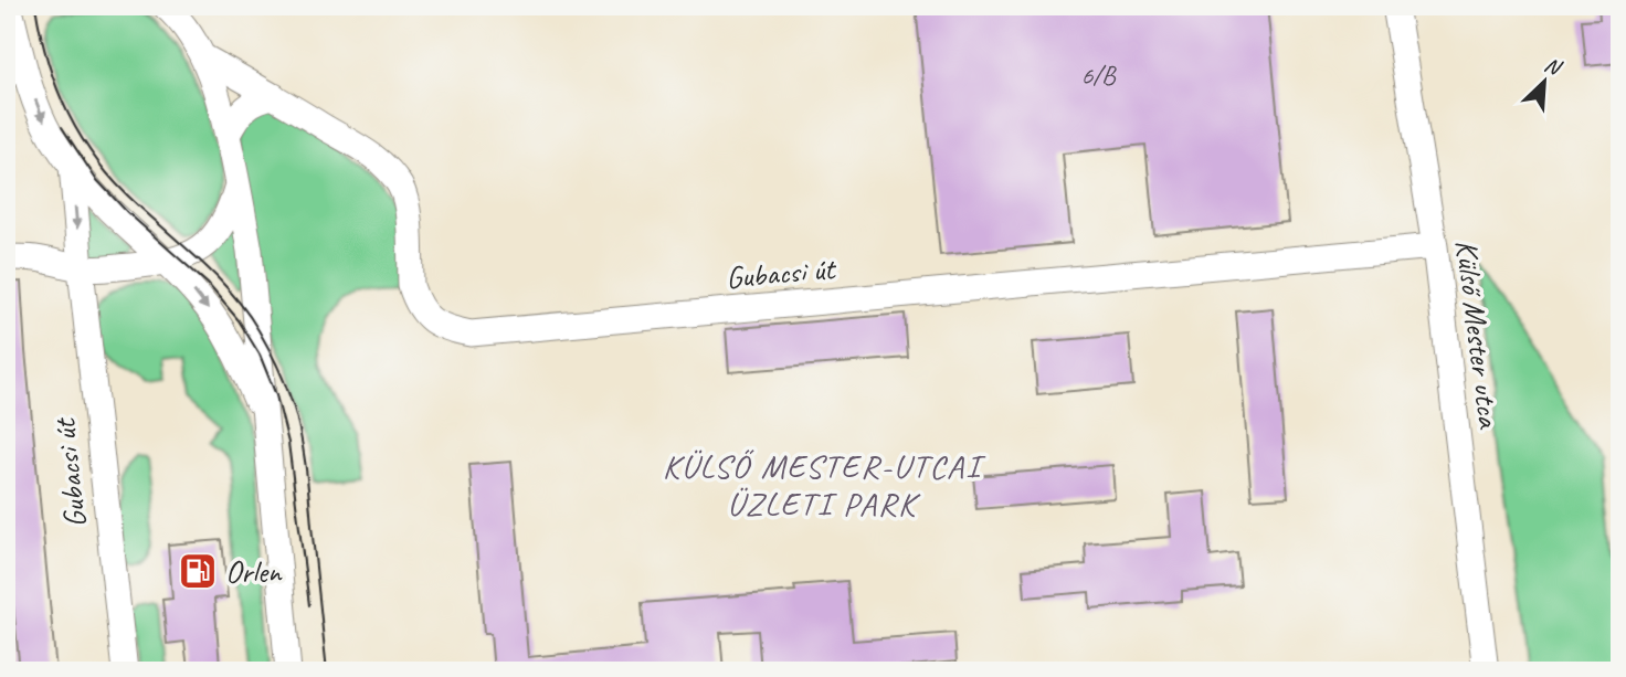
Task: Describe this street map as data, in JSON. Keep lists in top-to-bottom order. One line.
{"streets":{"street":["Gubacsi út","Külső Mester utca"]},"crossings":[["Gubacsi út","Külső Mester utca"]],"districts":["KÜLSŐ MESTER-UTCAI ÜZLETI PARK"],"places":{"fuel station":["Orlen"]},"house_numbers":["6/B"],"north":"top right"}
